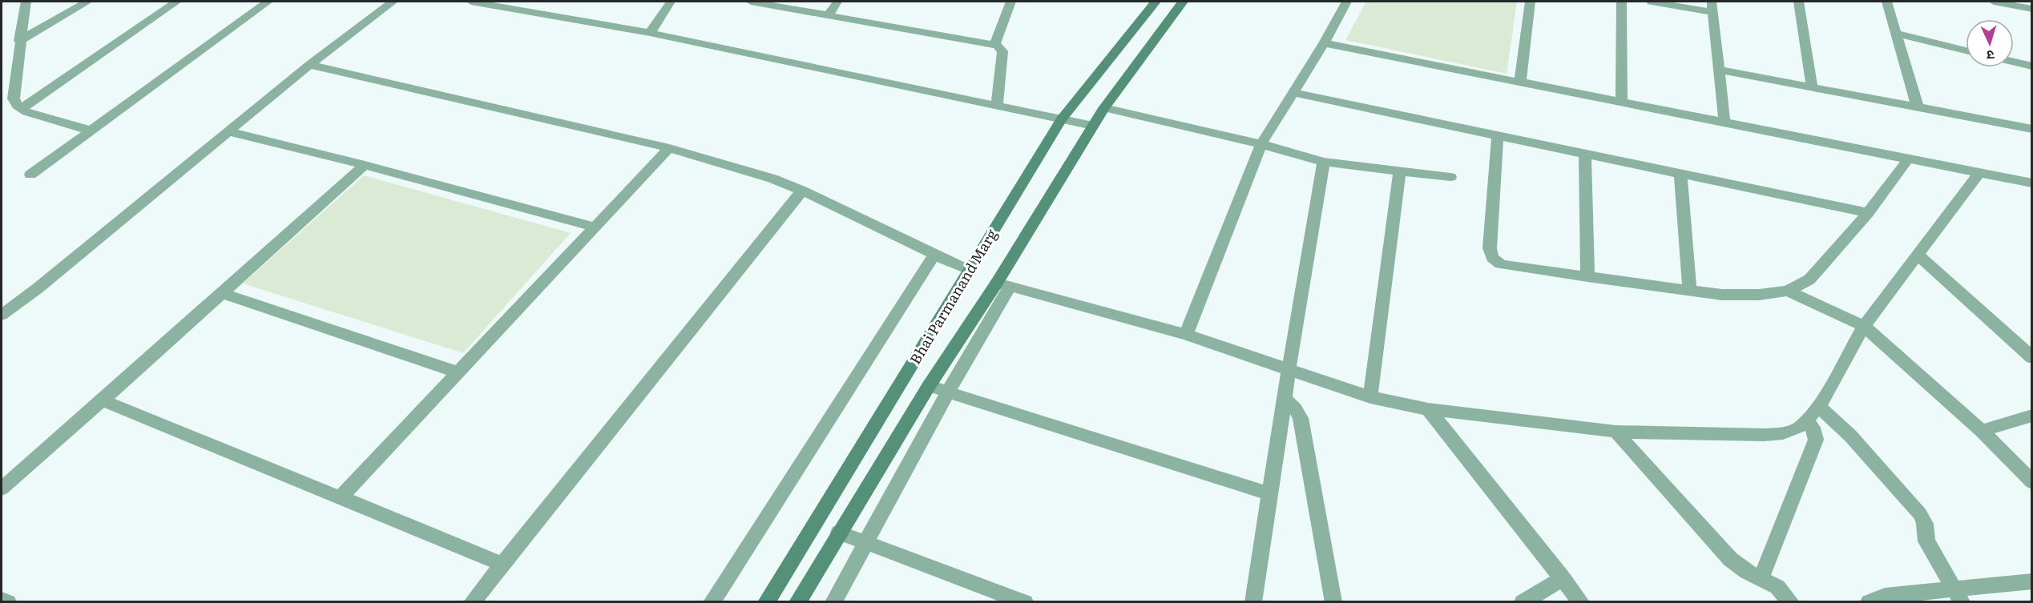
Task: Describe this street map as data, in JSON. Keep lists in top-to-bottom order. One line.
{"streets":{"street":["Bhai Parmanand Marg"]},"north":"bottom"}
